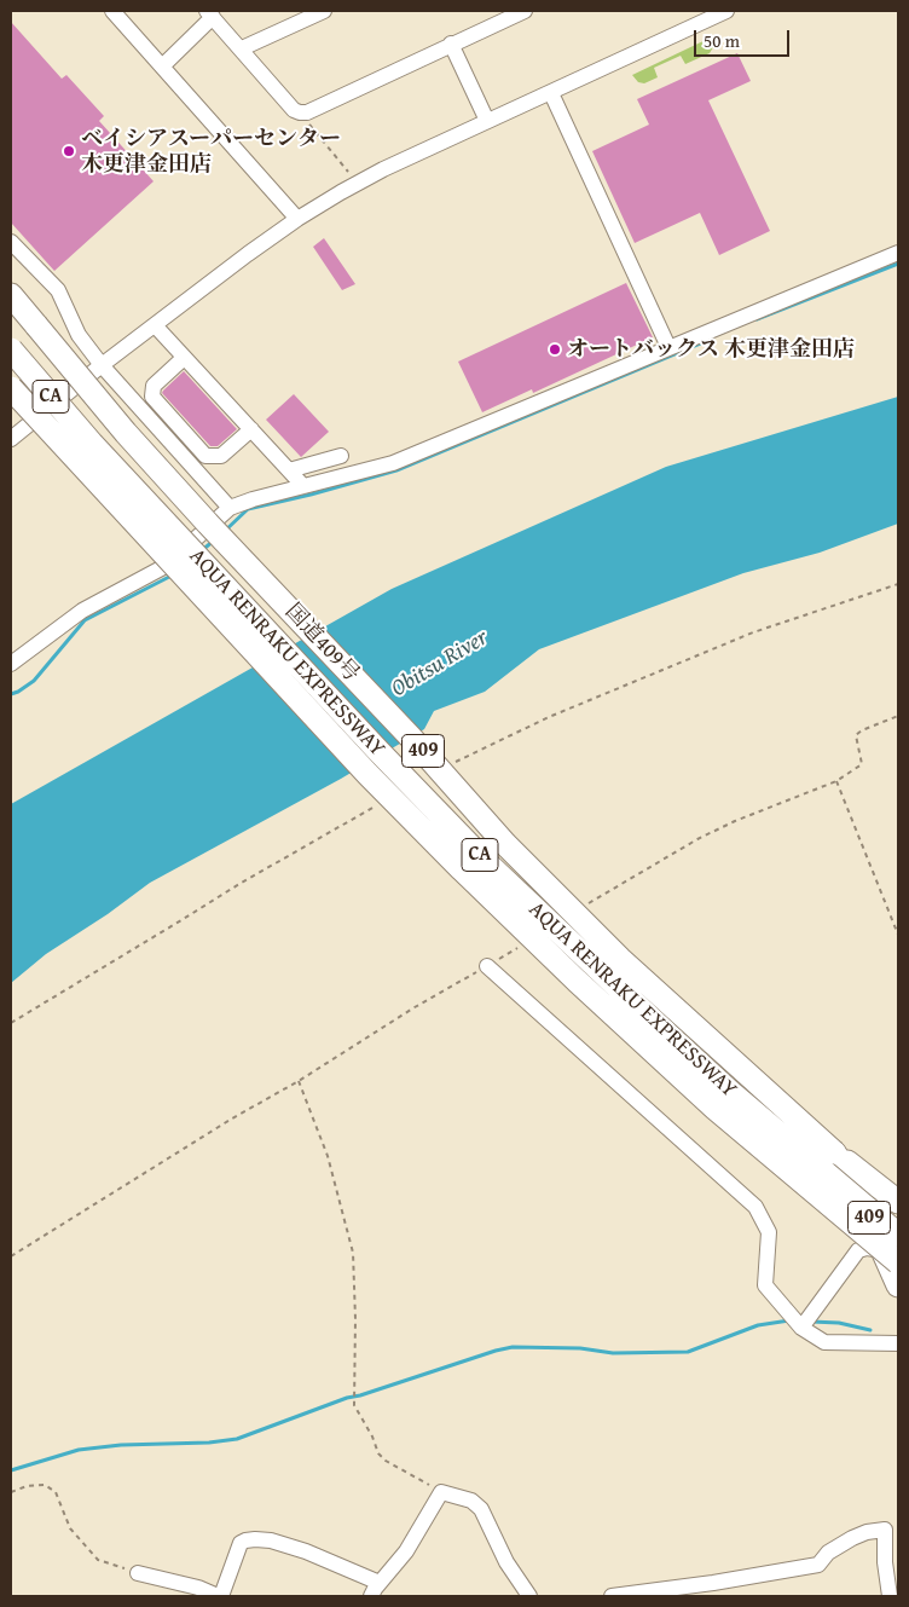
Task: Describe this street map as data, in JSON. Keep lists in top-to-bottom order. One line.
{"streets":{"highway":["CA","国道409号","AQUA RENRAKU EXPRESSWAY","409"]},"crossings":[["国道409号","AQUA RENRAKU EXPRESSWAY"]],"water":["Obitsu River"],"places":["ベイシアスーパーセンター 木更津金田店","オートバックス 木更津金田店"],"scale_bar":"50 m"}
